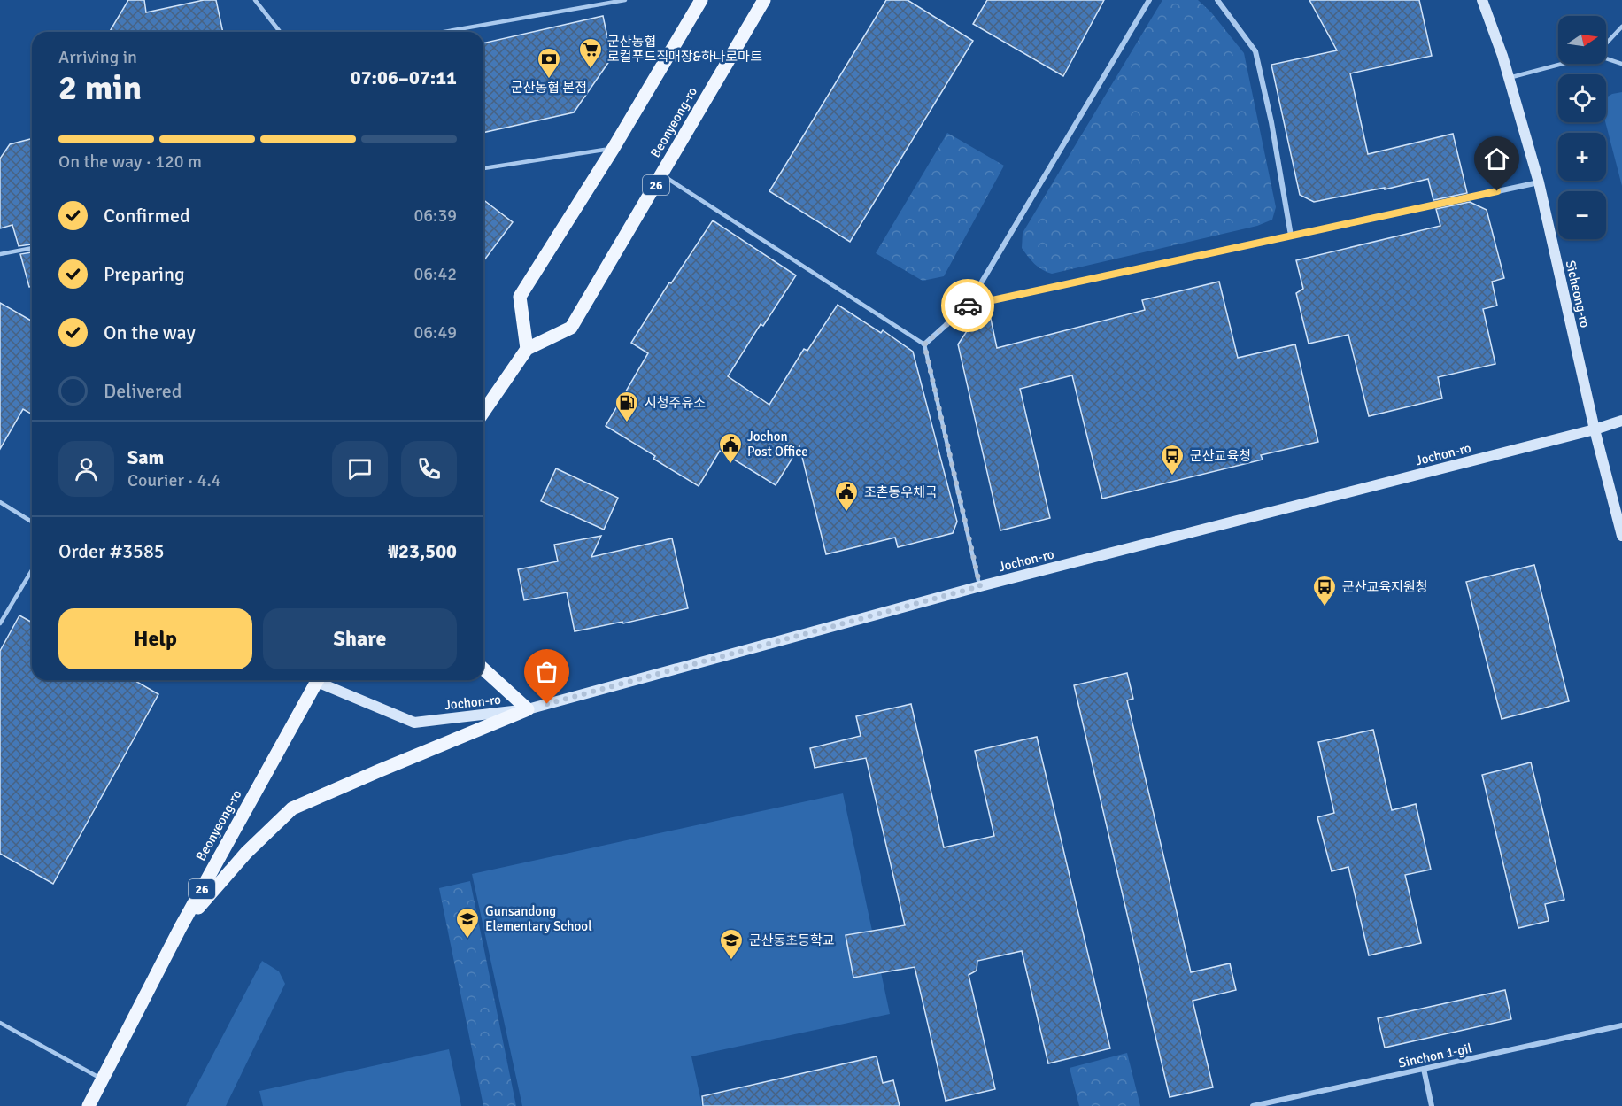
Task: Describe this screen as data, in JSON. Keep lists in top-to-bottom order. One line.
{"streets":{"main road":["Beonyeong-ro","26"],"street":["Sicheong-ro","Jochon-ro","Sinchon 1-gil"]},"crossings":[["Sicheong-ro","Jochon-ro"]],"places":{"supermarket":["군산농협 로컬푸드직매장&하나로마트"],"bank":["군산농협 본점"],"fuel station":["시청주유소"],"public building":["Jochon Post Office","조촌동우체국"],"bus stop":["군산교육청","군산교육지원청"],"school or university":["Gunsandong Elementary School","군산동초등학교"]},"north":"right","page":{"map_buttons":["+","−"],"heading":["2 min","Arriving in","07:06–07:11"],"panel":["Sam","Courier · 4.4","Order #3585","₩23,500"],"bar":"On the way · 120 m","list":[["Confirmed","06:39"],["Preparing","06:42"],["On the way","06:49"],"Delivered"],"buttons":["Help","Share"]}}
